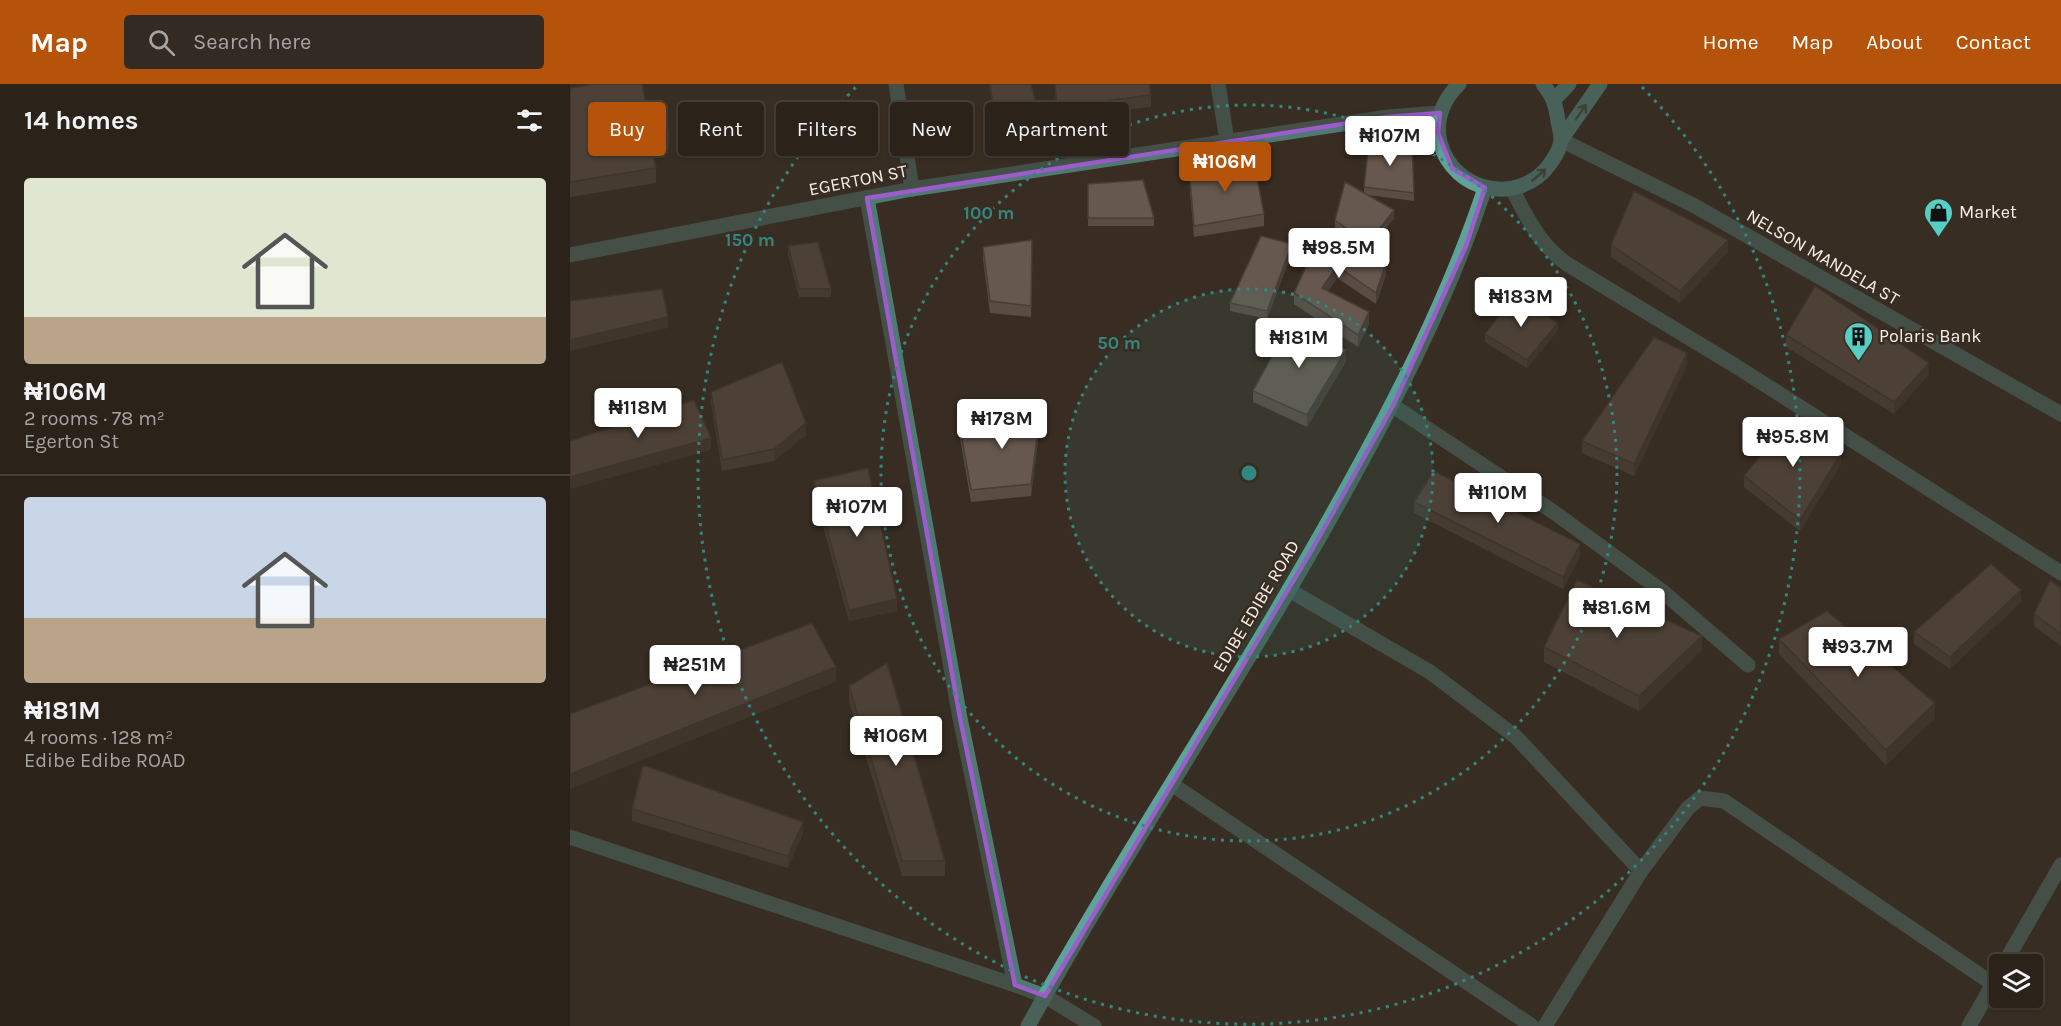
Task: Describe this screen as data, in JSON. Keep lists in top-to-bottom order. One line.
{"streets":{"main road":["EDIBE EDIBE ROAD"],"street":["EGERTON ST","NELSON MANDELA ST"]},"places":{"shop":["Market"],"building":["Polaris Bank"]},"page":{"header":"Map","search":"Search here","nav":["Home","Map","About","Contact"],"heading":"14 homes","chip":["Buy","Rent","Filters","New","Apartment"],"price":["₦107M","₦106M","₦98.5M","₦183M","₦181M","₦118M","₦178M","₦95.8M","₦110M","₦107M","₦81.6M","₦93.7M","₦251M","₦106M"],"list":[{"name":"₦106M","note":"2 rooms · 78 m² · Egerton St"},{"name":"₦181M","note":"4 rooms · 128 m² · Edibe Edibe ROAD"}]},"rings":["100 m","150 m","50 m"]}
